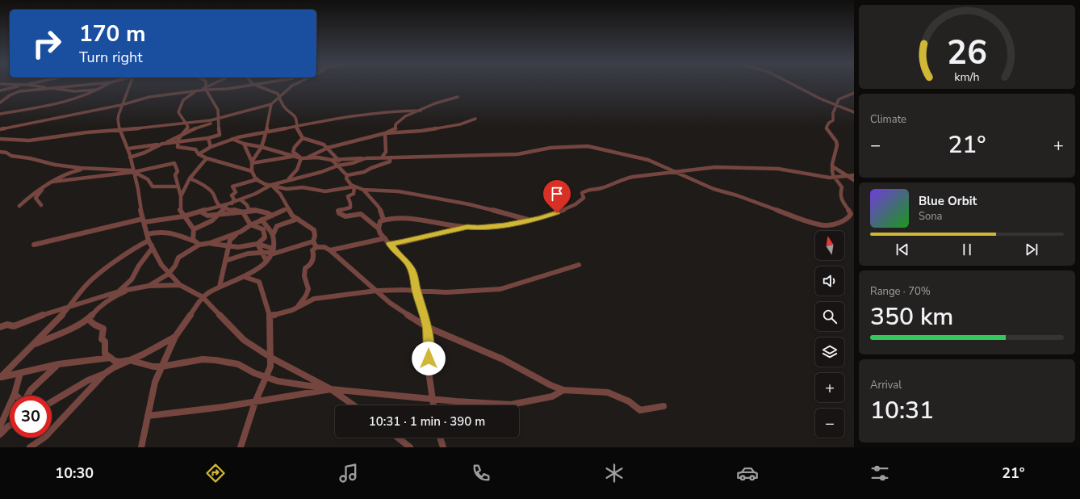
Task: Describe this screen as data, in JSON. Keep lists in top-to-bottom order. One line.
{"north":"top","page":{"turn":["170 m","Turn right"],"tile":["Climate",["Range · 70%","350 km"],["Arrival","10:31"]],"heat":["−","21°","+"],"song":["Blue Orbit","Sona"],"map_buttons":["+","−"],"limit":"30","trip":"10:31 · 1 min · 390 m","tabs":["10:30","21°"],"gauge":["26","km/h"]}}
